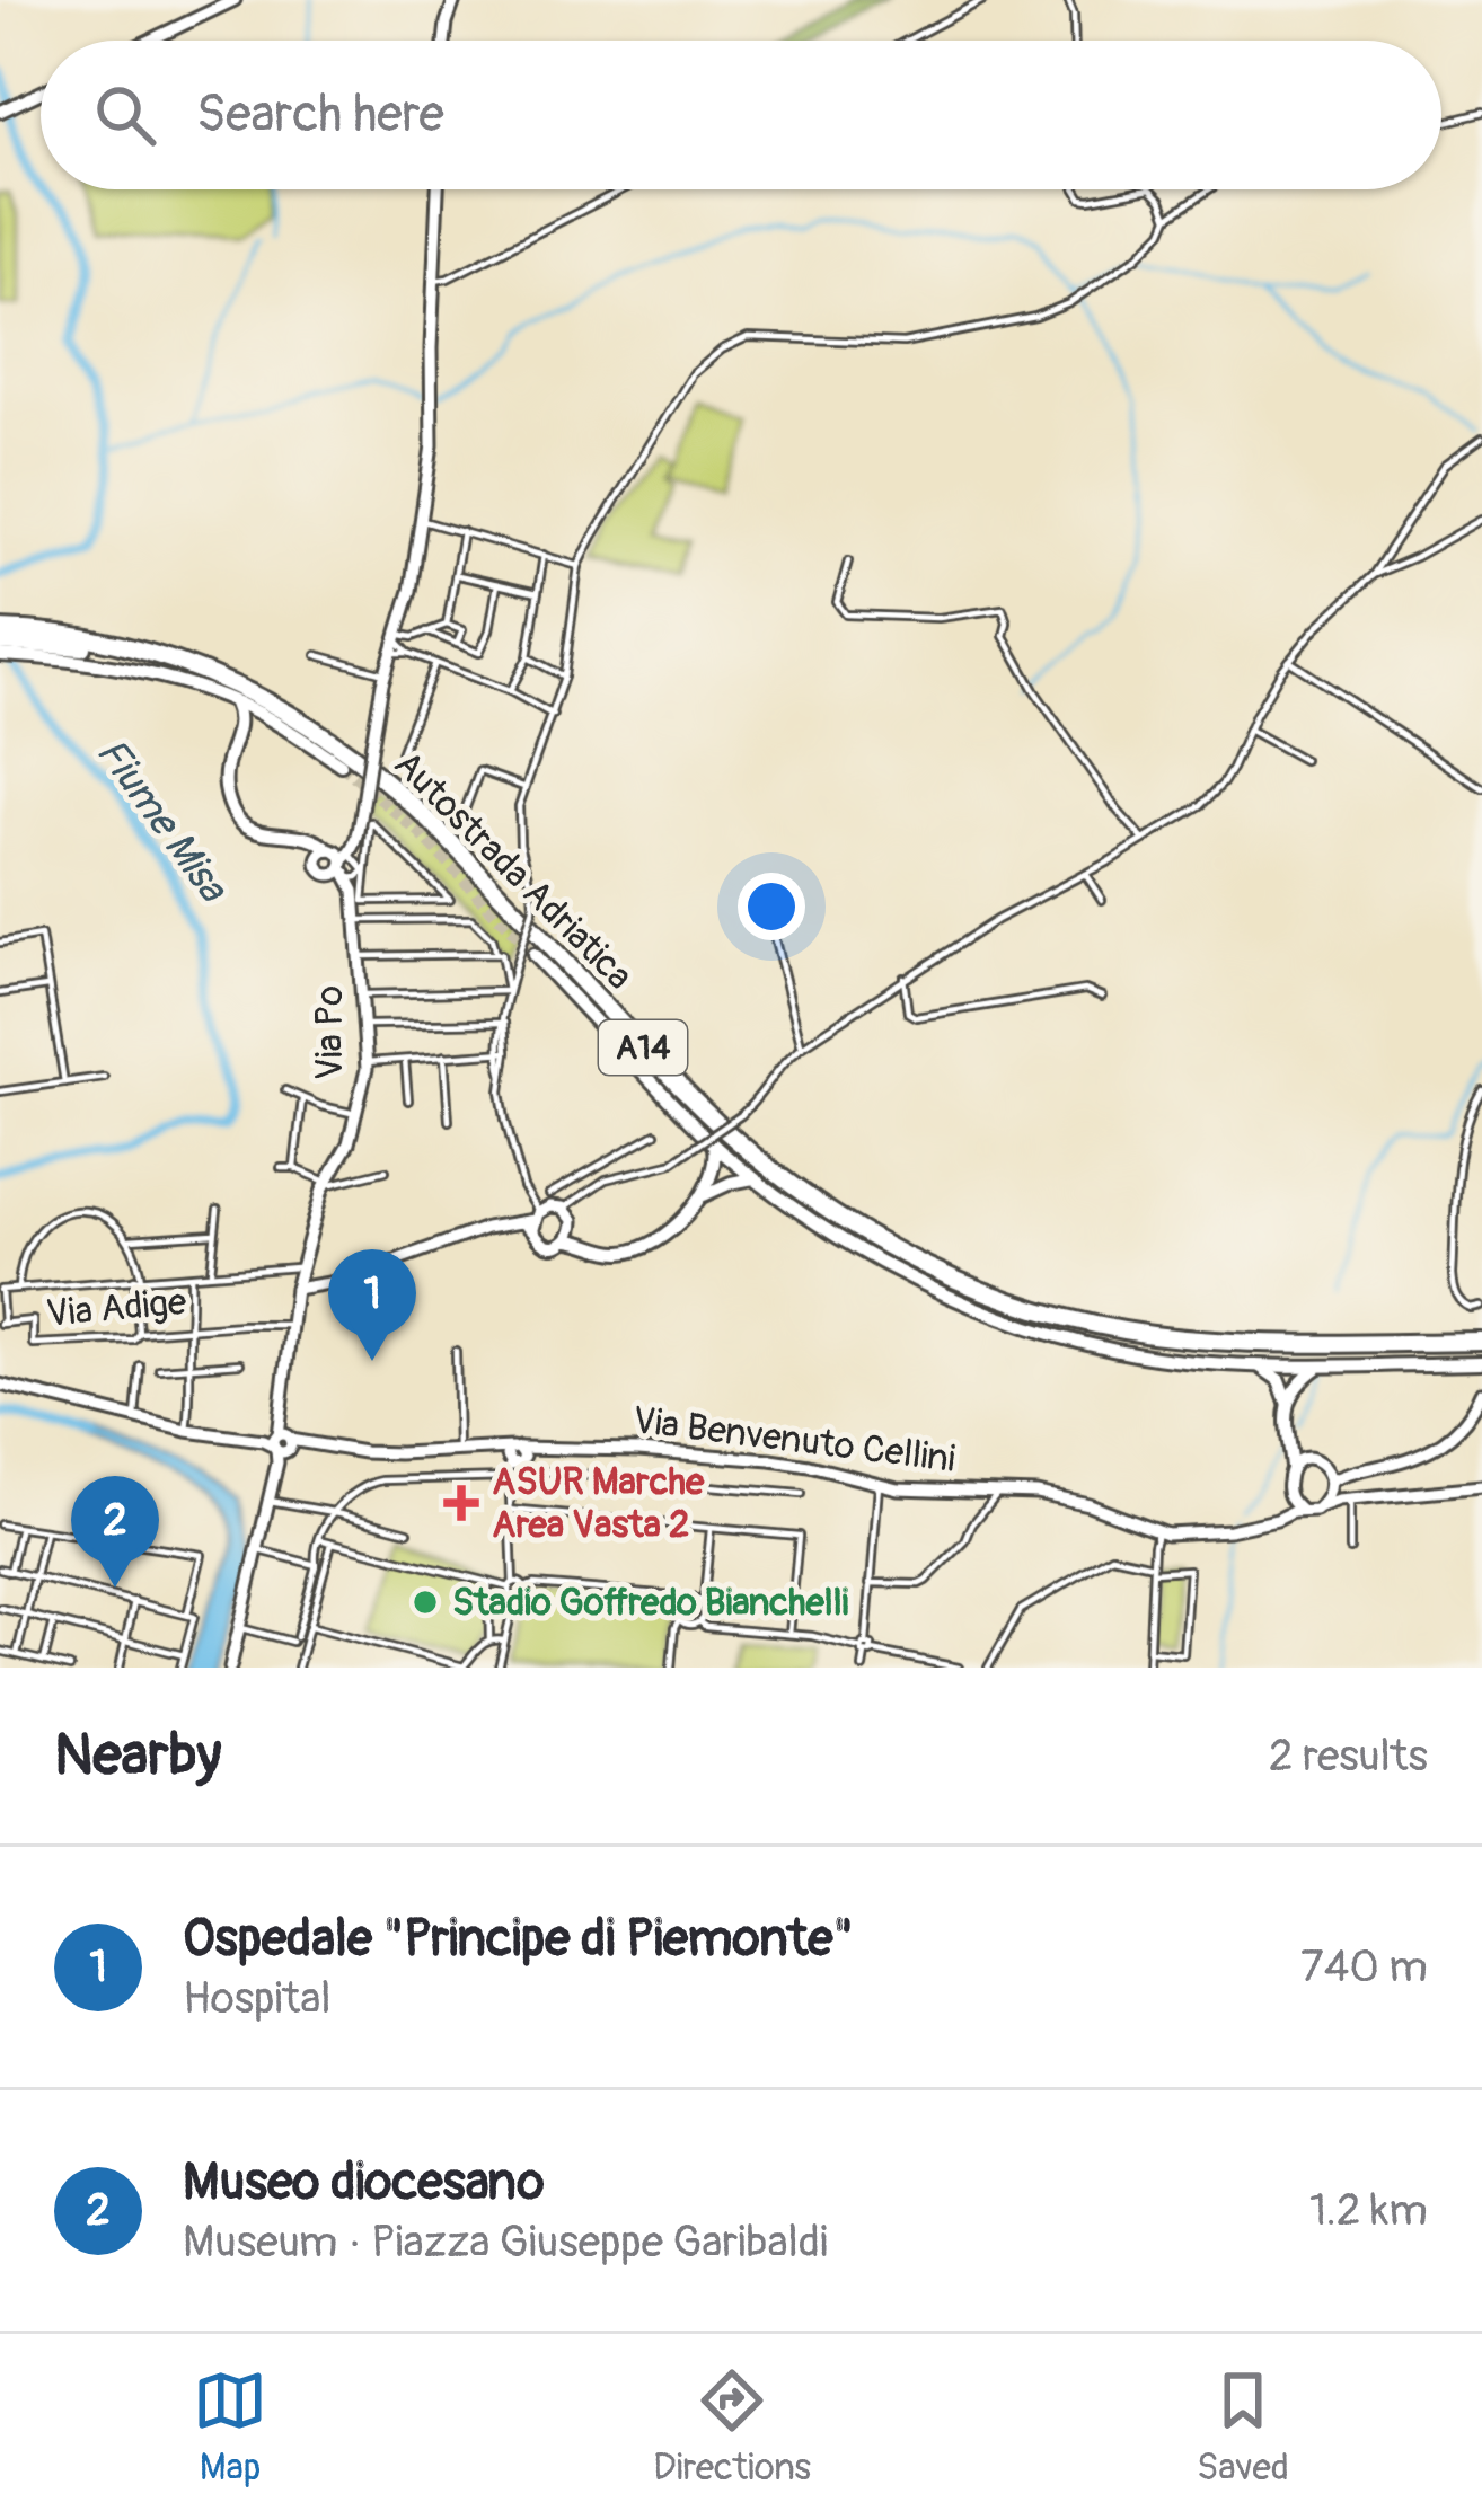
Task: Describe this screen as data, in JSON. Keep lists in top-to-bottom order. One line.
{"streets":{"highway":["Autostrada Adriatica","A14"],"street":["Via Po","Via Adige","Via Benvenuto Cellini"]},"crossings":[["Via Po","Via Adige"],["Via Po","Via Benvenuto Cellini"]],"water":["Fiume Misa"],"places":{"health":["ASUR Marche Area Vasta 2"],"other":["Stadio Goffredo Bianchelli"]},"page":{"search":"Search here","pins":["1","2"],"heading":["Nearby","2 results"],"list":[{"mark":"1","name":"Ospedale \"Principe di Piemonte\"","note":"Hospital","value":"740 m"},{"mark":"2","name":"Museo diocesano","note":"Museum · Piazza Giuseppe Garibaldi","value":"1.2 km"}],"nav":["Map","Directions","Saved"]}}
